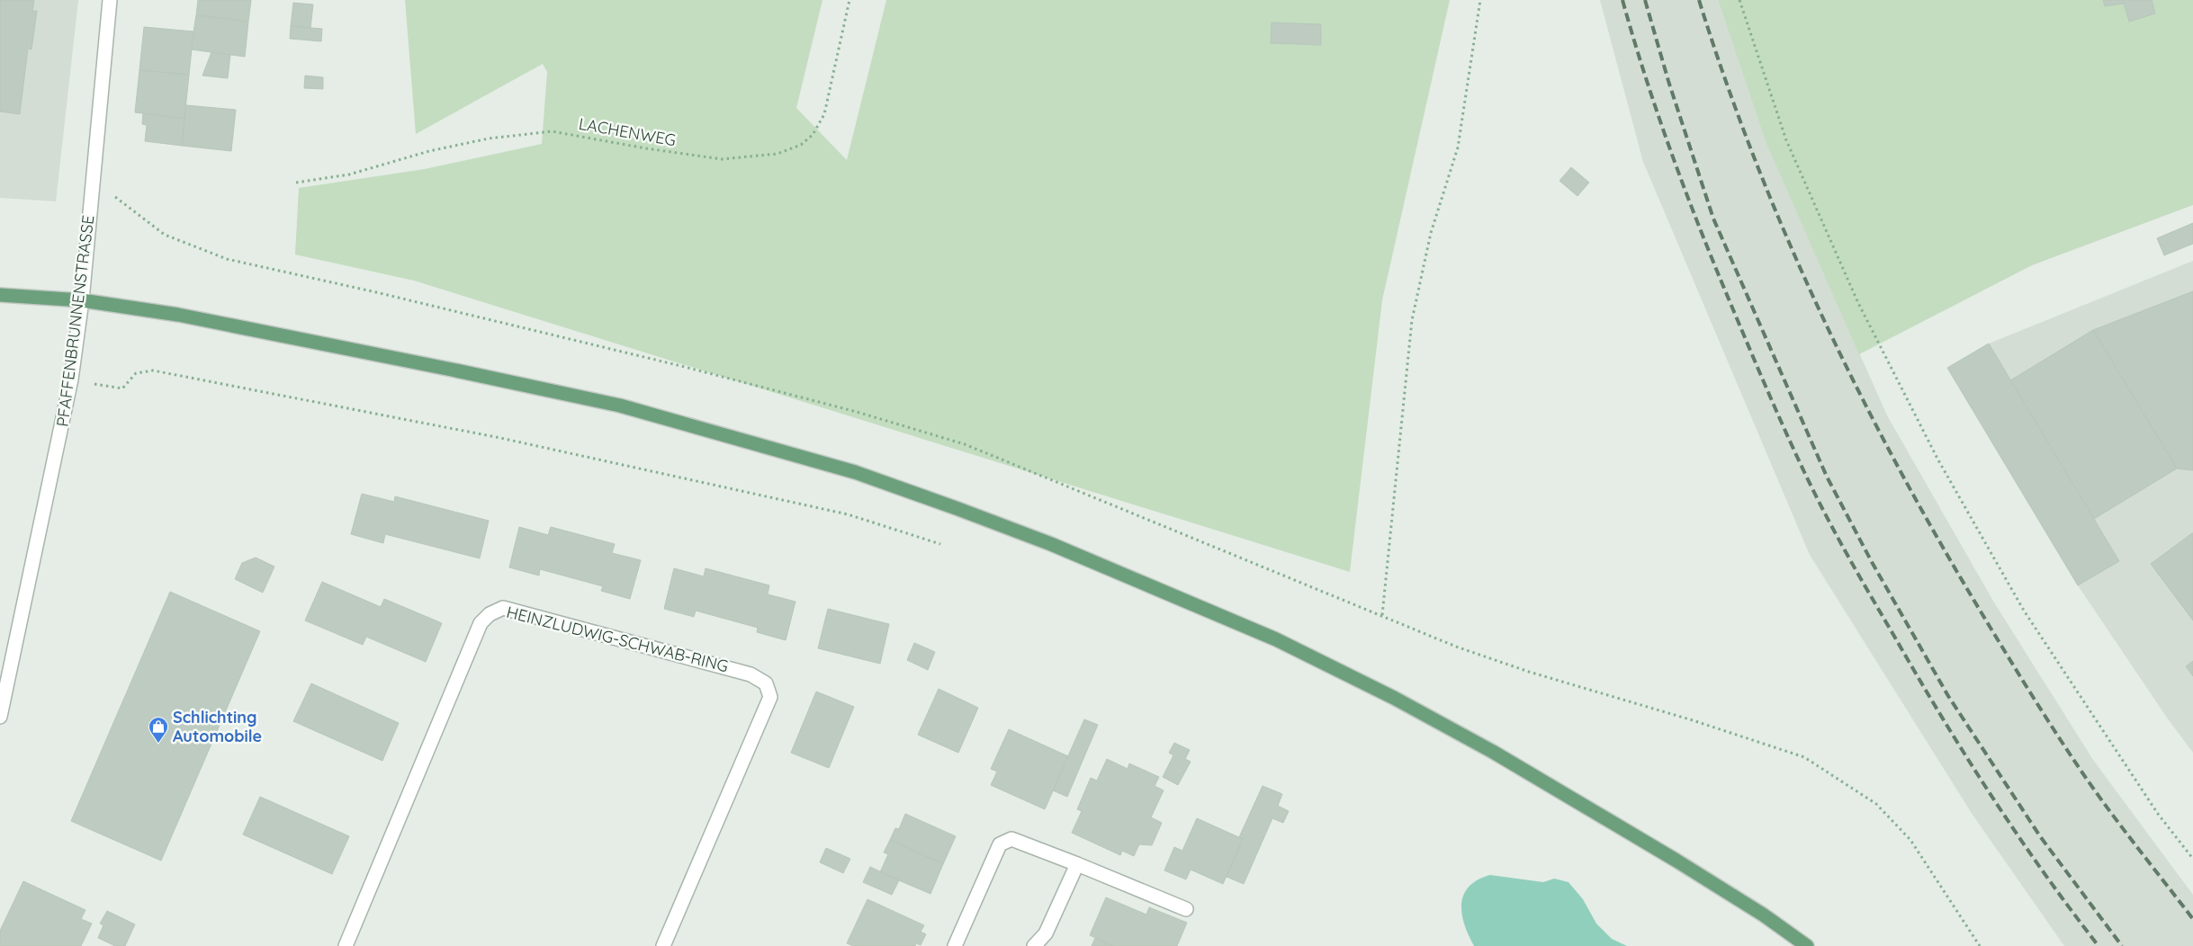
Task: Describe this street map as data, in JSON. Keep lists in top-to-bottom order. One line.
{"streets":{"street":["PFAFFENBRUNNENSTRASSE","HEINZLUDWIG-SCHWAB-RING"],"path":["LACHENWEG"]},"places":{"shop":["Schlichting Automobile"]}}
